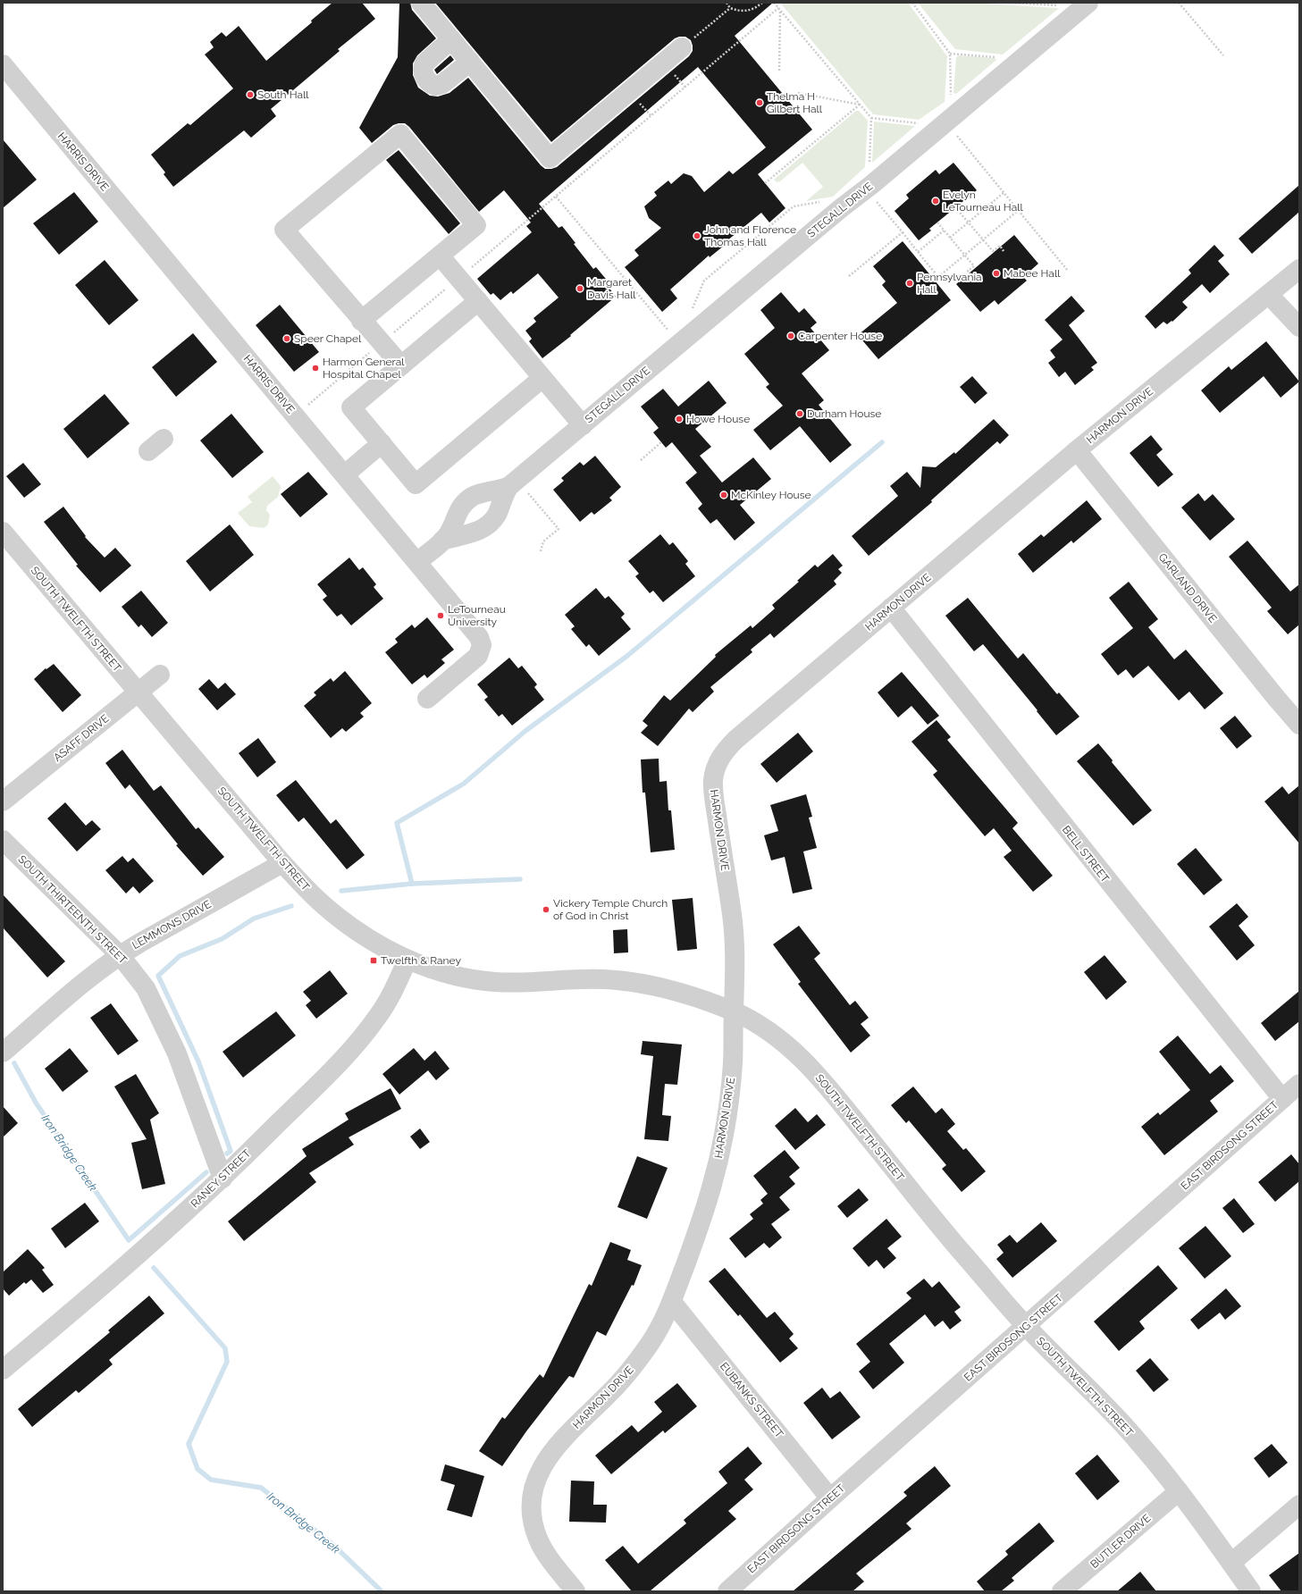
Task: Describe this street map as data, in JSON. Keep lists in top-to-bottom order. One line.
{"streets":{"street":["HARRIS DRIVE","STEGALL DRIVE","HARMON DRIVE","GARLAND DRIVE","SOUTH TWELFTH STREET","ASAFF DRIVE","BELL STREET","SOUTH THIRTEENTH STREET","LEMMONS DRIVE","EAST BIRDSONG STREET","RANEY STREET","EUBANKS STREET","BUTLER DRIVE"]},"crossings":[["HARRIS DRIVE","STEGALL DRIVE"],["HARMON DRIVE","GARLAND DRIVE"],["HARMON DRIVE","SOUTH TWELFTH STREET"],["HARMON DRIVE","BELL STREET"],["HARMON DRIVE","EUBANKS STREET"],["SOUTH TWELFTH STREET","ASAFF DRIVE"],["SOUTH TWELFTH STREET","LEMMONS DRIVE"],["SOUTH TWELFTH STREET","EAST BIRDSONG STREET"],["SOUTH TWELFTH STREET","RANEY STREET"],["SOUTH TWELFTH STREET","BUTLER DRIVE"],["BELL STREET","EAST BIRDSONG STREET"],["SOUTH THIRTEENTH STREET","LEMMONS DRIVE"],["SOUTH THIRTEENTH STREET","RANEY STREET"],["EAST BIRDSONG STREET","EUBANKS STREET"]],"water":["Iron Bridge Creek"],"places":{"other":["South Hall","Thelma H Gilbert Hall","Evelyn LeTourneau Hall","John and Florence Thomas Hall","Mabee Hall","Pennsylvania Hall","Margaret Davis Hall","Carpenter House","Speer Chapel","Harmon General Hospital Chapel","Durham House","Howe House","McKinley House","LeTourneau University","Vickery Temple Church of God in Christ"],"transit":["Twelfth & Raney"]}}
